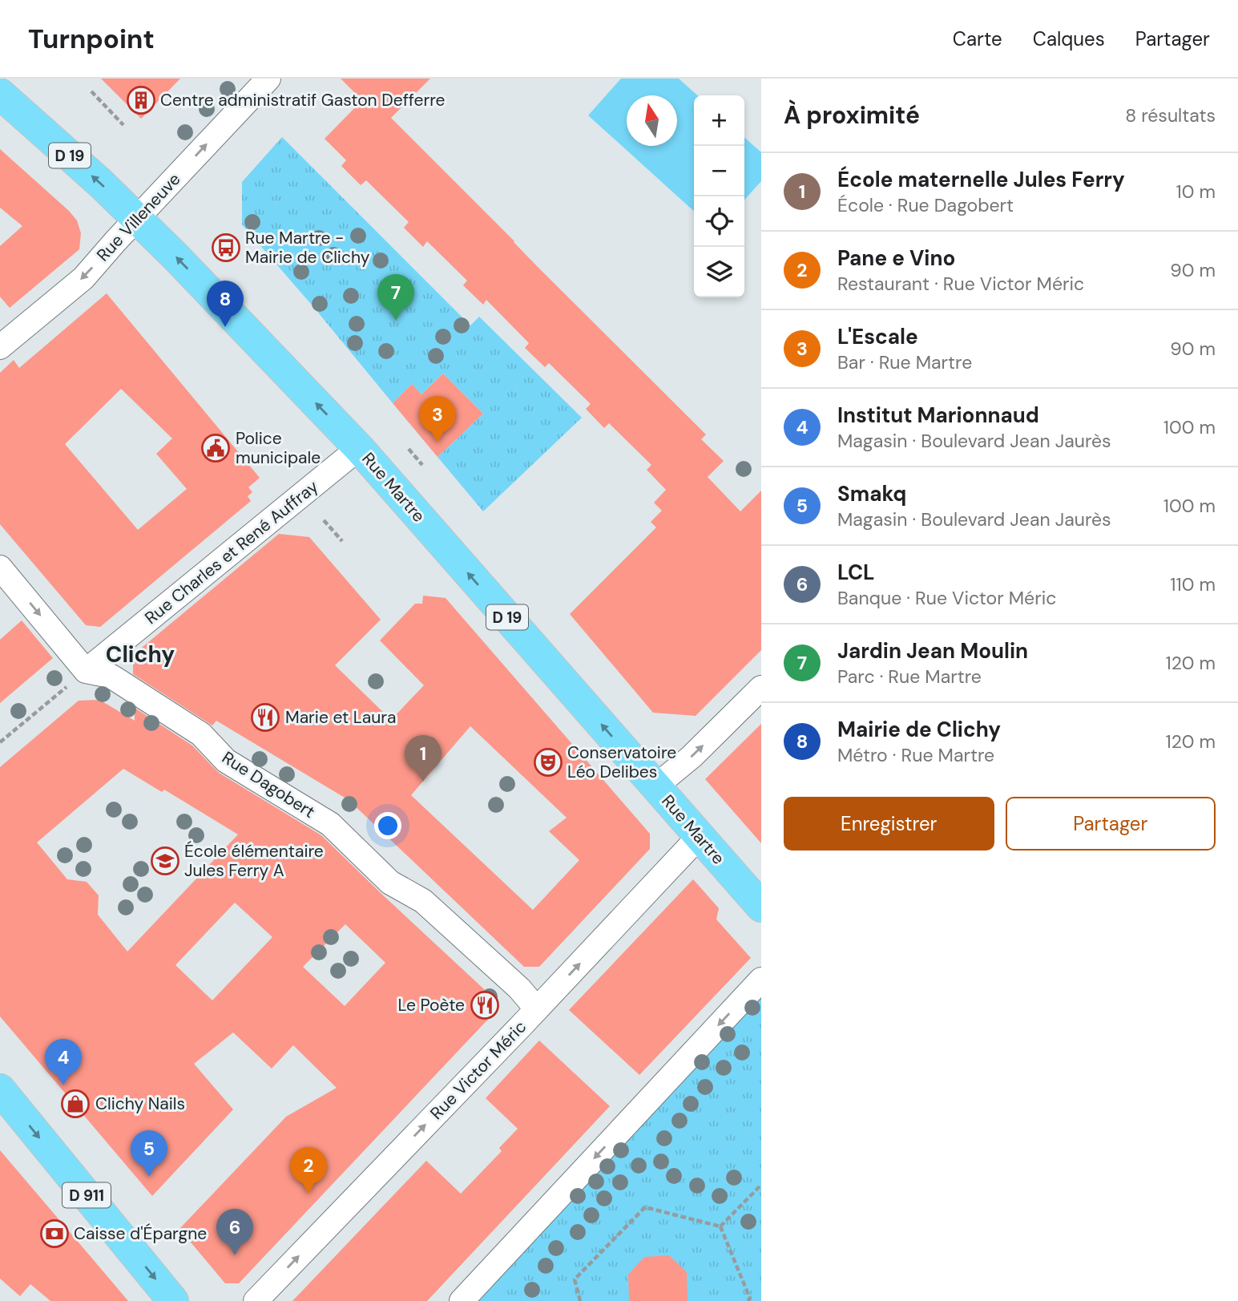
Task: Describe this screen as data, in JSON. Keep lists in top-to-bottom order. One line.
{"streets":{"main road":["D 19","Rue Martre","D 911"],"street":["Rue Villeneuve","Rue Charles et René Auffray","Rue Dagobert","Rue Victor Méric"]},"crossings":[["Rue Villeneuve","Rue Martre"],["Rue Martre","Rue Charles et René Auffray"],["Rue Martre","Rue Victor Méric"],["Rue Charles et René Auffray","Rue Dagobert"],["Rue Dagobert","Rue Victor Méric"]],"one_way":["Rue Martre"],"districts":["Clichy"],"places":{"building":["Centre administratif Gaston Defferre"],"bus stop":["Rue Martre - Mairie de Clichy"],"public building":["Police municipale"],"restaurant":["Marie et Laura","Le Poète"],"theatre":["Conservatoire Léo Delibes"],"school or university":["École élémentaire Jules Ferry A"],"shop":["Clichy Nails"],"bank":["Caisse d'Épargne"]},"north":"top","page":{"header":"Turnpoint","nav":["Carte","Calques","Partager"],"heading":["À proximité","8 résultats"],"map_buttons":["+","−"],"list":[{"mark":"1","name":"École maternelle Jules Ferry","note":"École · Rue Dagobert","value":"10 m"},{"mark":"2","name":"Pane e Vino","note":"Restaurant · Rue Victor Méric","value":"90 m"},{"mark":"3","name":"L'Escale","note":"Bar · Rue Martre","value":"90 m"},{"mark":"4","name":"Institut Marionnaud","note":"Magasin · Boulevard Jean Jaurès","value":"100 m"},{"mark":"5","name":"Smakq","note":"Magasin · Boulevard Jean Jaurès","value":"100 m"},{"mark":"6","name":"LCL","note":"Banque · Rue Victor Méric","value":"110 m"},{"mark":"7","name":"Jardin Jean Moulin","note":"Parc · Rue Martre","value":"120 m"},{"mark":"8","name":"Mairie de Clichy","note":"Métro · Rue Martre","value":"120 m"}],"pins":["7","8","3","1","4","5","2","6"],"buttons":["Enregistrer","Partager"]}}
